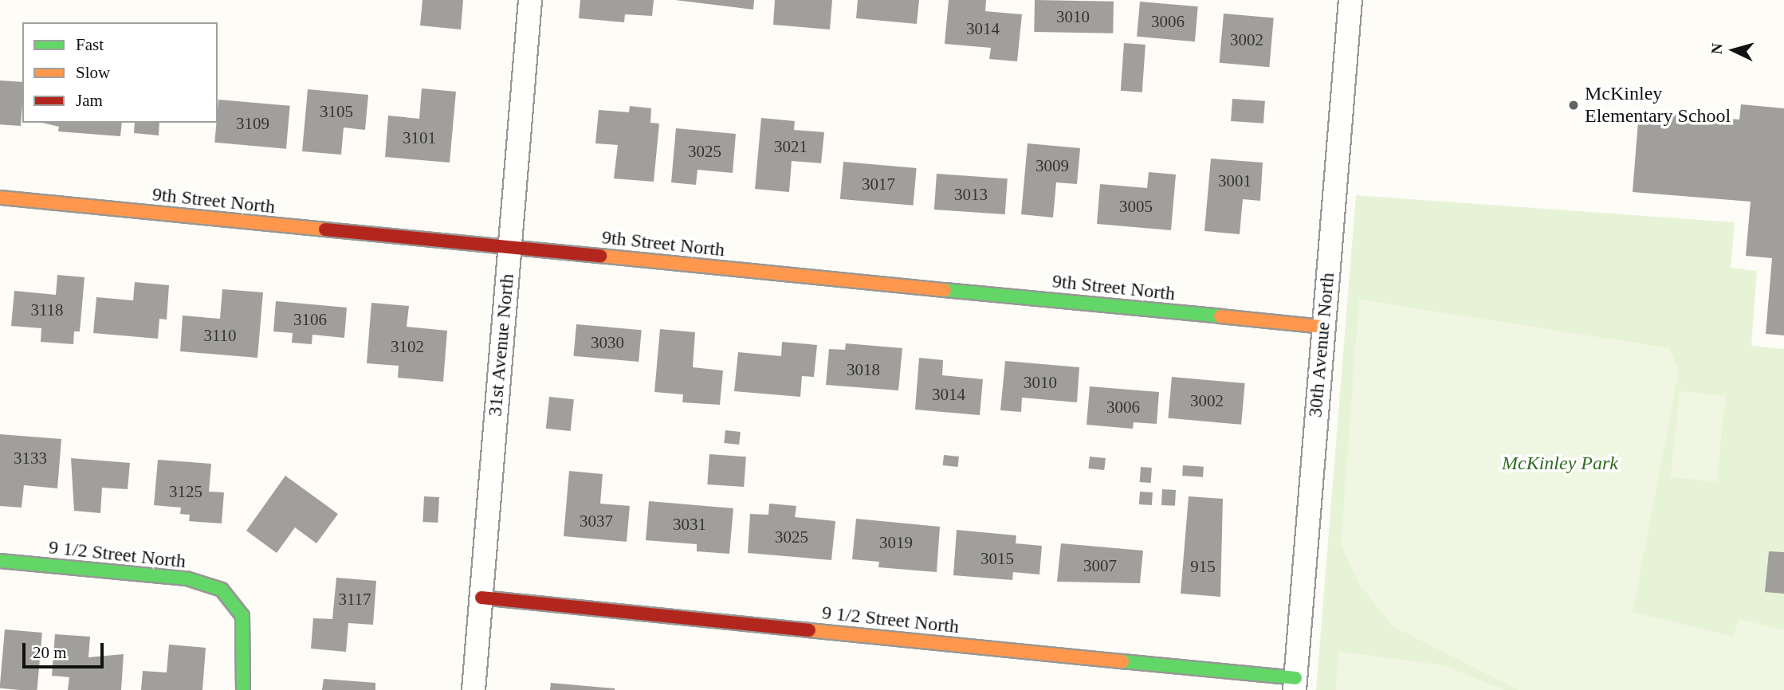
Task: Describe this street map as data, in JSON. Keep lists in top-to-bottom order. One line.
{"streets":{"street":["9th Street North","31st Avenue North","30th Avenue North","9 1/2 Street North"]},"crossings":[["9th Street North","31st Avenue North"],["9th Street North","30th Avenue North"],["31st Avenue North","9 1/2 Street North"],["30th Avenue North","9 1/2 Street North"]],"parks":["McKinley Park"],"places":["McKinley Elementary School"],"house_numbers":["3010","3006","3014","3002","3105","3109","3101","3021","3025","3009","3001","3017","3013","3005","3118","3106","3110","3030","3102","3018","3010","3014","3002","3006","3133","3125","3037","3031","3025","3019","3015","3007","915","3117"],"legend":["Fast","Slow","Jam"],"scale_bar":"20 m","north":"left"}
